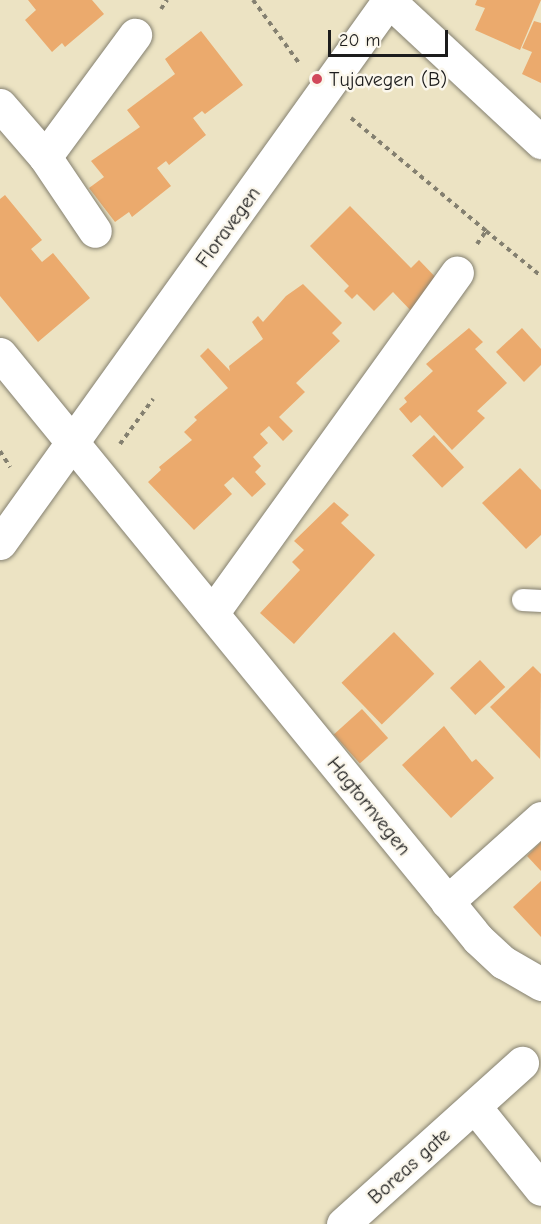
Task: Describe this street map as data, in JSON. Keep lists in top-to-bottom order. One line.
{"streets":{"street":["Floravegen","Hagtornvegen","Boreas gate"]},"crossings":[["Floravegen","Hagtornvegen"]],"places":["Tujavegen (B)"],"scale_bar":"20 m"}
